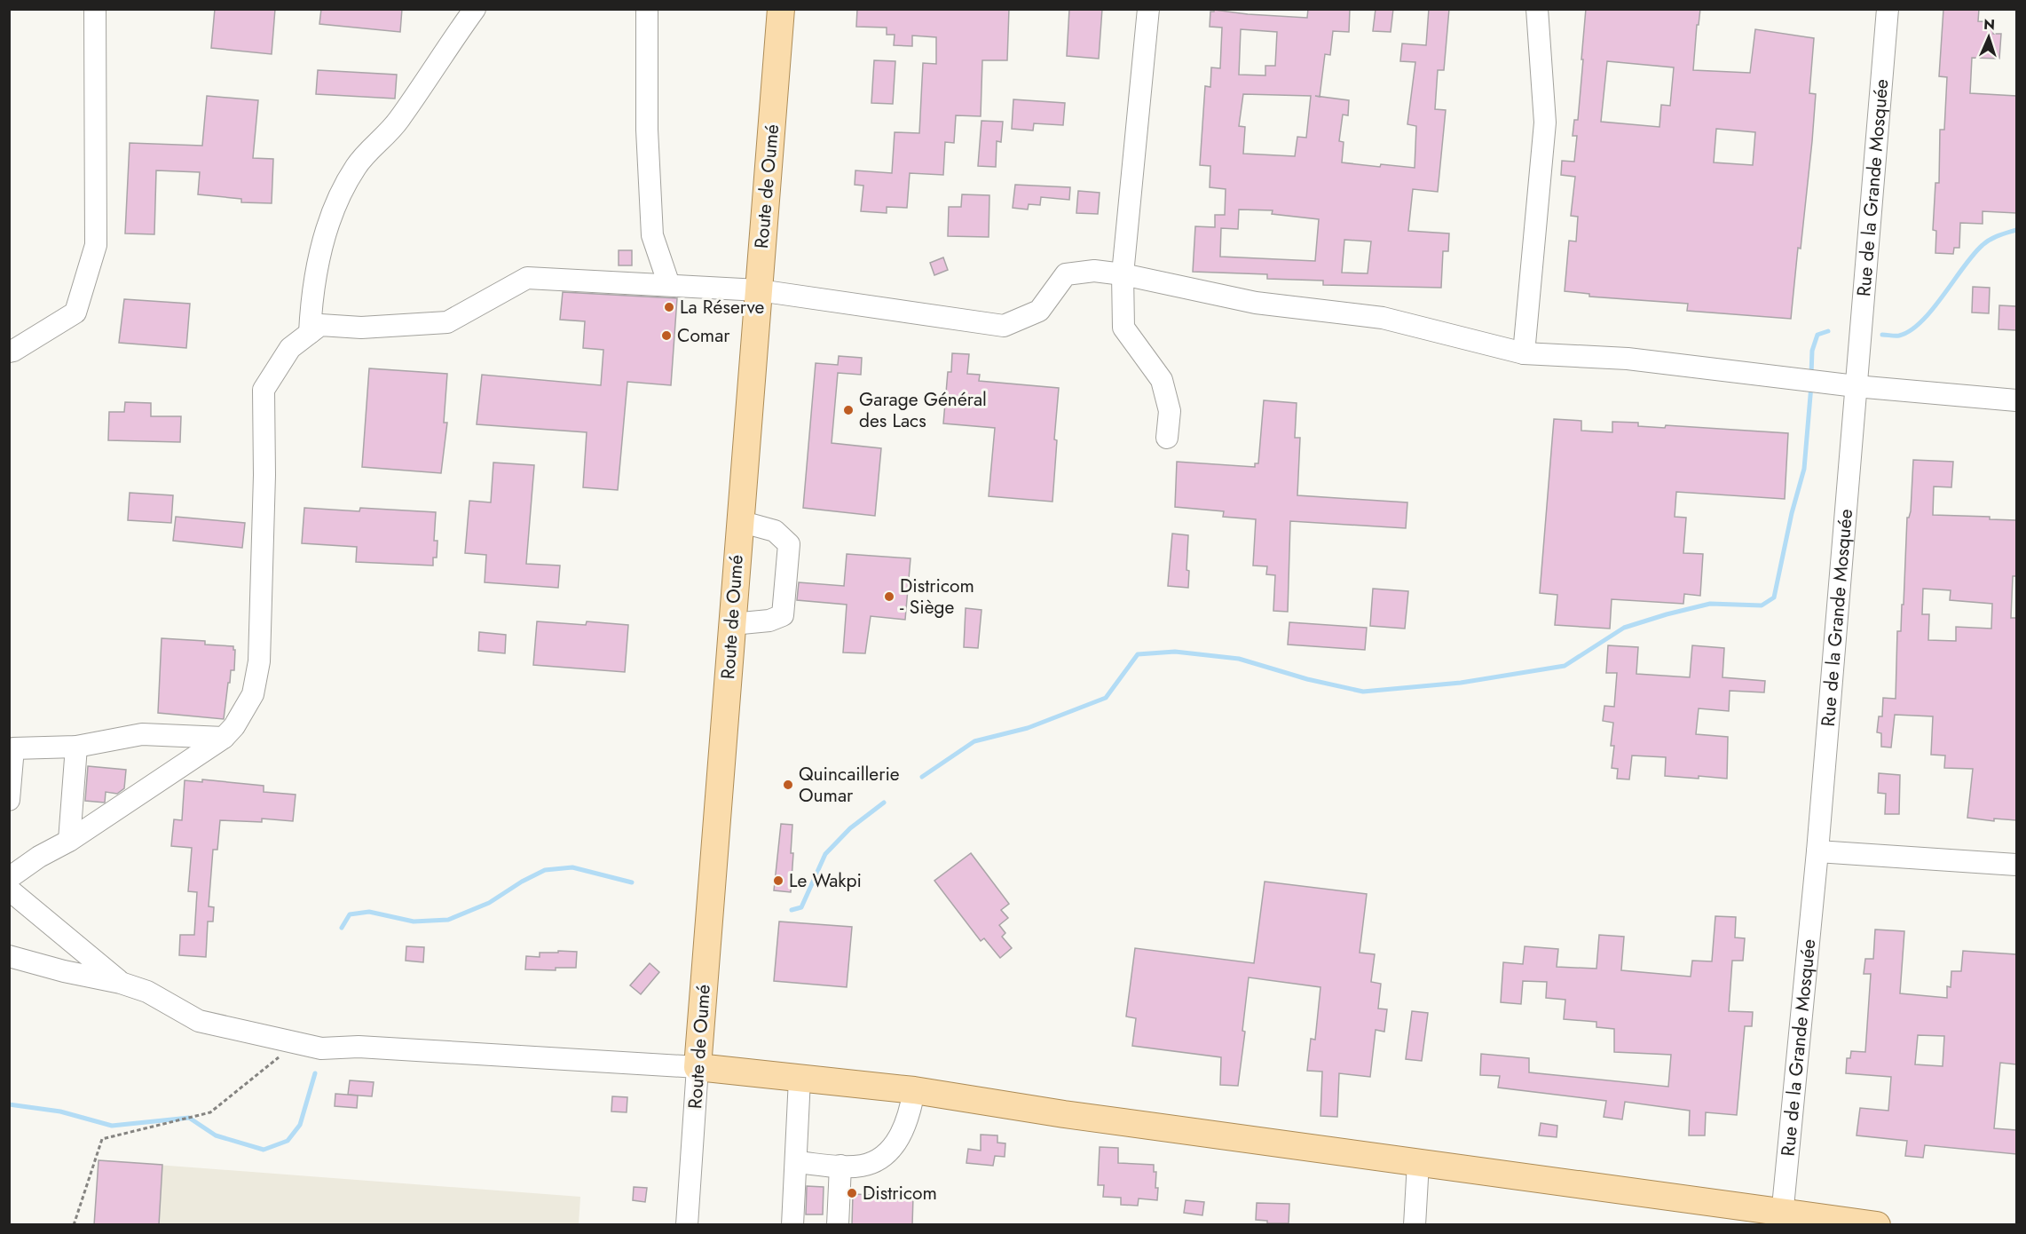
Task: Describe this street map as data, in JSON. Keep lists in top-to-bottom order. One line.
{"streets":{"main road":["Route de Oumé"],"street":["Rue de la Grande Mosquée"]},"places":["La Réserve","Comar","Garage Général des Lacs","Districom - Siège","Quincaillerie Oumar","Le Wakpi","Districom"],"north":"top"}
